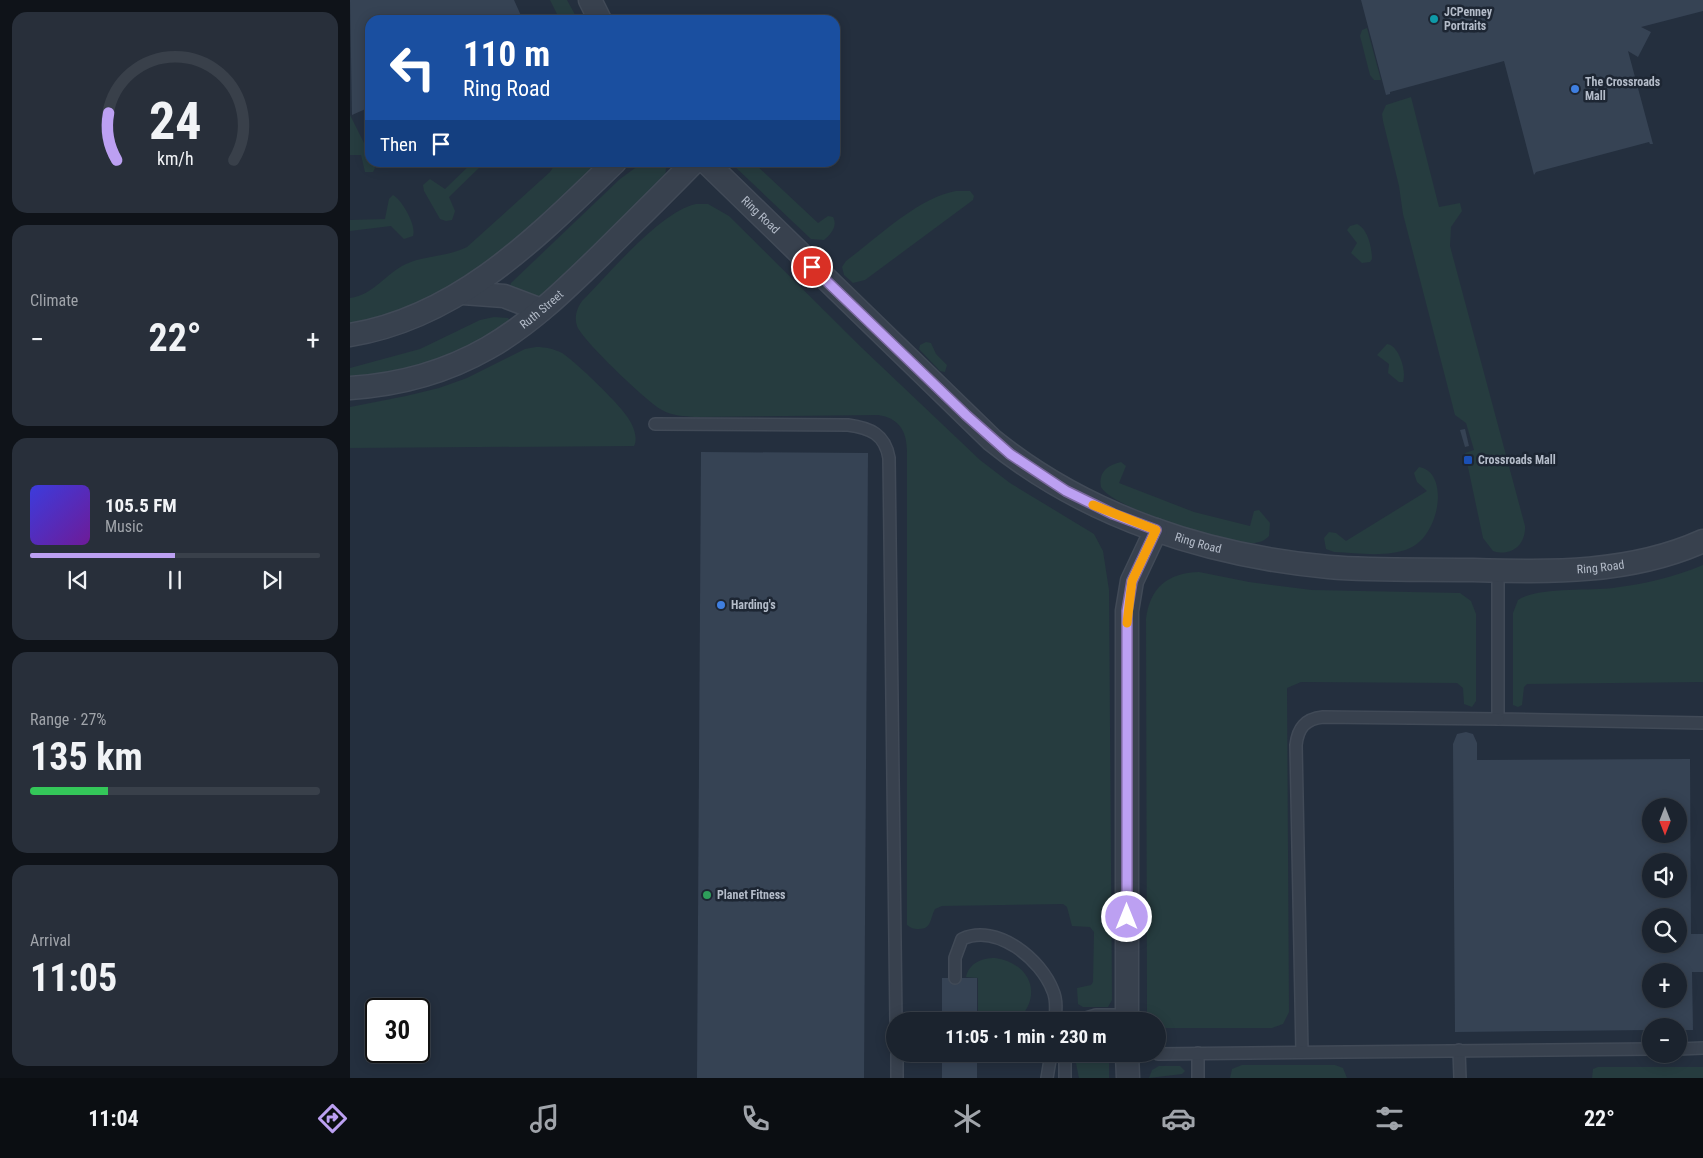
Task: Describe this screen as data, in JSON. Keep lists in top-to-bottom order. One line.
{"streets":{"street":["Ring Road","Ruth Street"]},"places":{"other":["JCPenney Portraits","The Crossroads Mall","Harding's","Planet Fitness"],"transit":["Crossroads Mall"]},"north":"bottom","page":{"turn":["110 m","Ring Road"],"then":"Then","tile":["Climate",["Range · 27%","135 km"],["Arrival","11:05"]],"heat":["−","22°","+"],"song":["105.5 FM","Music"],"map_buttons":["+","−"],"limit":"30","trip":"11:05 · 1 min · 230 m","tabs":["11:04","22°"],"gauge":["24","km/h"]}}
